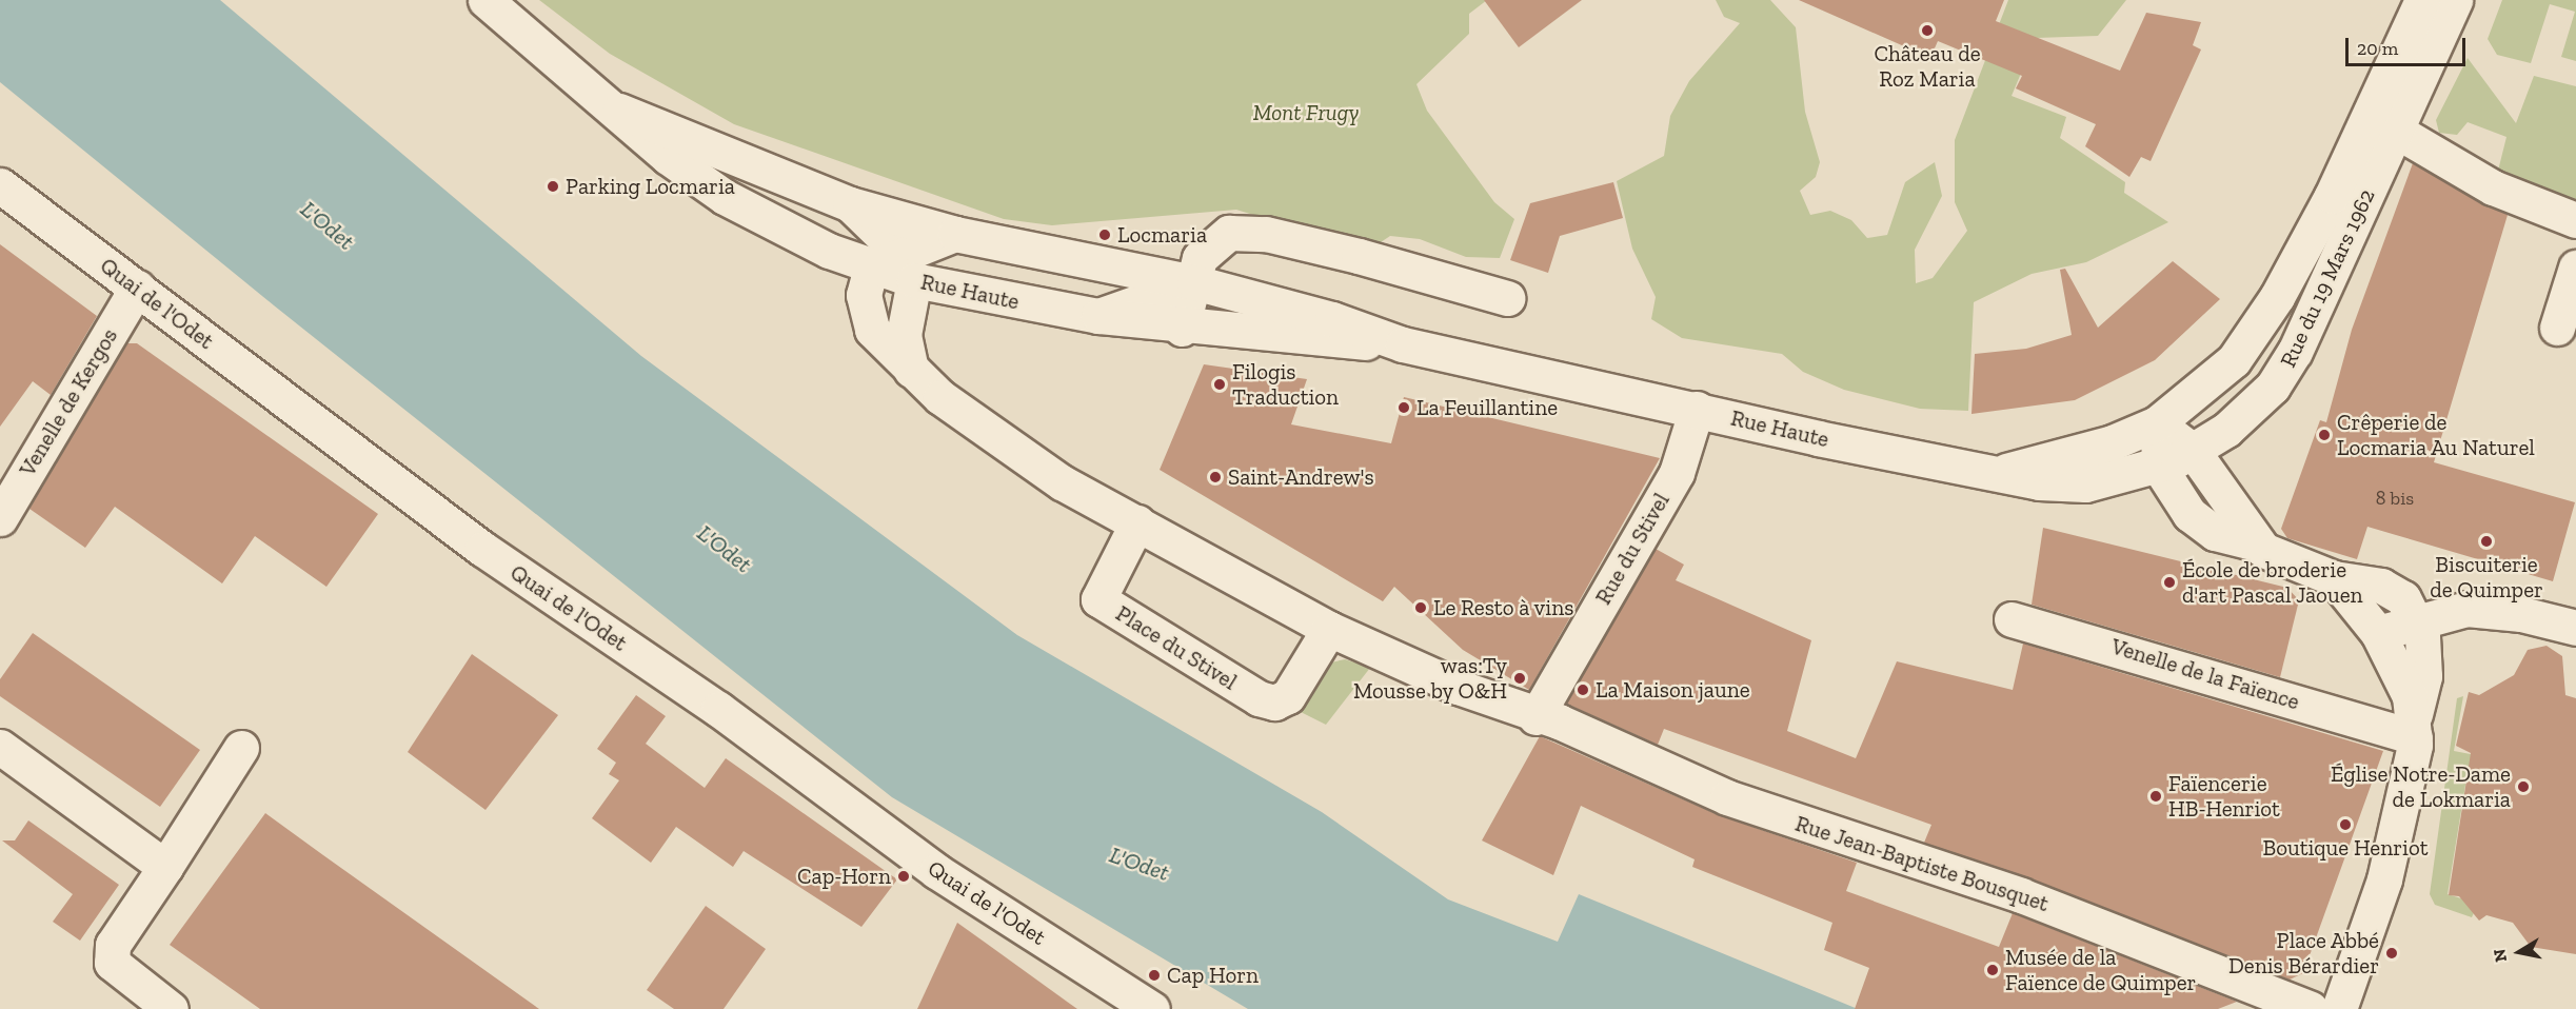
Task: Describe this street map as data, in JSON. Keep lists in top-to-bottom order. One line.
{"streets":{"street":["Rue du 19 Mars 1962","Rue Haute","Quai de l'Odet","Venelle de Kergos","Rue du Stivel","Place du Stivel","Venelle de la Faïence","Rue Jean-Baptiste Bousquet"]},"crossings":[["Rue du 19 Mars 1962","Rue Haute"],["Rue Haute","Rue du Stivel"],["Quai de l'Odet","Venelle de Kergos"],["Rue du Stivel","Rue Jean-Baptiste Bousquet"]],"water":["L'Odet"],"parks":["Mont Frugy"],"places":["Château de Roz Maria","Parking Locmaria","Locmaria","Filogis Traduction","La Feuillantine","Crêperie de Locmaria Au Naturel","Saint-Andrew's","Biscuiterie de Quimper","École de broderie d'art Pascal Jaouen","Le Resto à vins","was:Ty Mousse by O&H","La Maison jaune","Église Notre-Dame de Lokmaria","Faïencerie HB-Henriot","Boutique Henriot","Cap-Horn","Place Abbé Denis Bérardier","Musée de la Faïence de Quimper","Cap Horn"],"house_numbers":["8 bis"],"scale_bar":"20 m","north":"left"}
